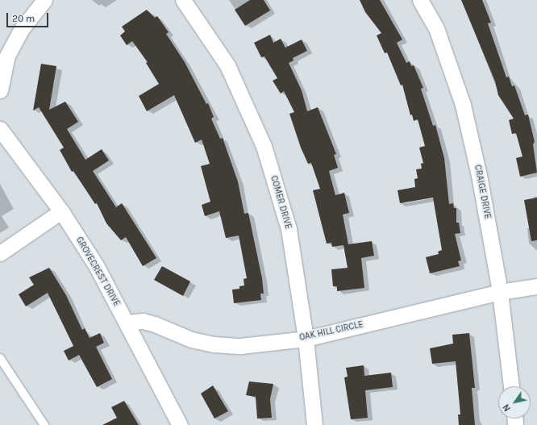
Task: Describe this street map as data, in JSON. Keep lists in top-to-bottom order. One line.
{"streets":{"street":["CRAIGE DRIVE","COMER DRIVE","GROVECREST DRIVE","OAK HILL CIRCLE"]},"crossings":[["CRAIGE DRIVE","OAK HILL CIRCLE"],["COMER DRIVE","OAK HILL CIRCLE"],["GROVECREST DRIVE","OAK HILL CIRCLE"]],"scale_bar":"20 m","north":"bottom left"}
